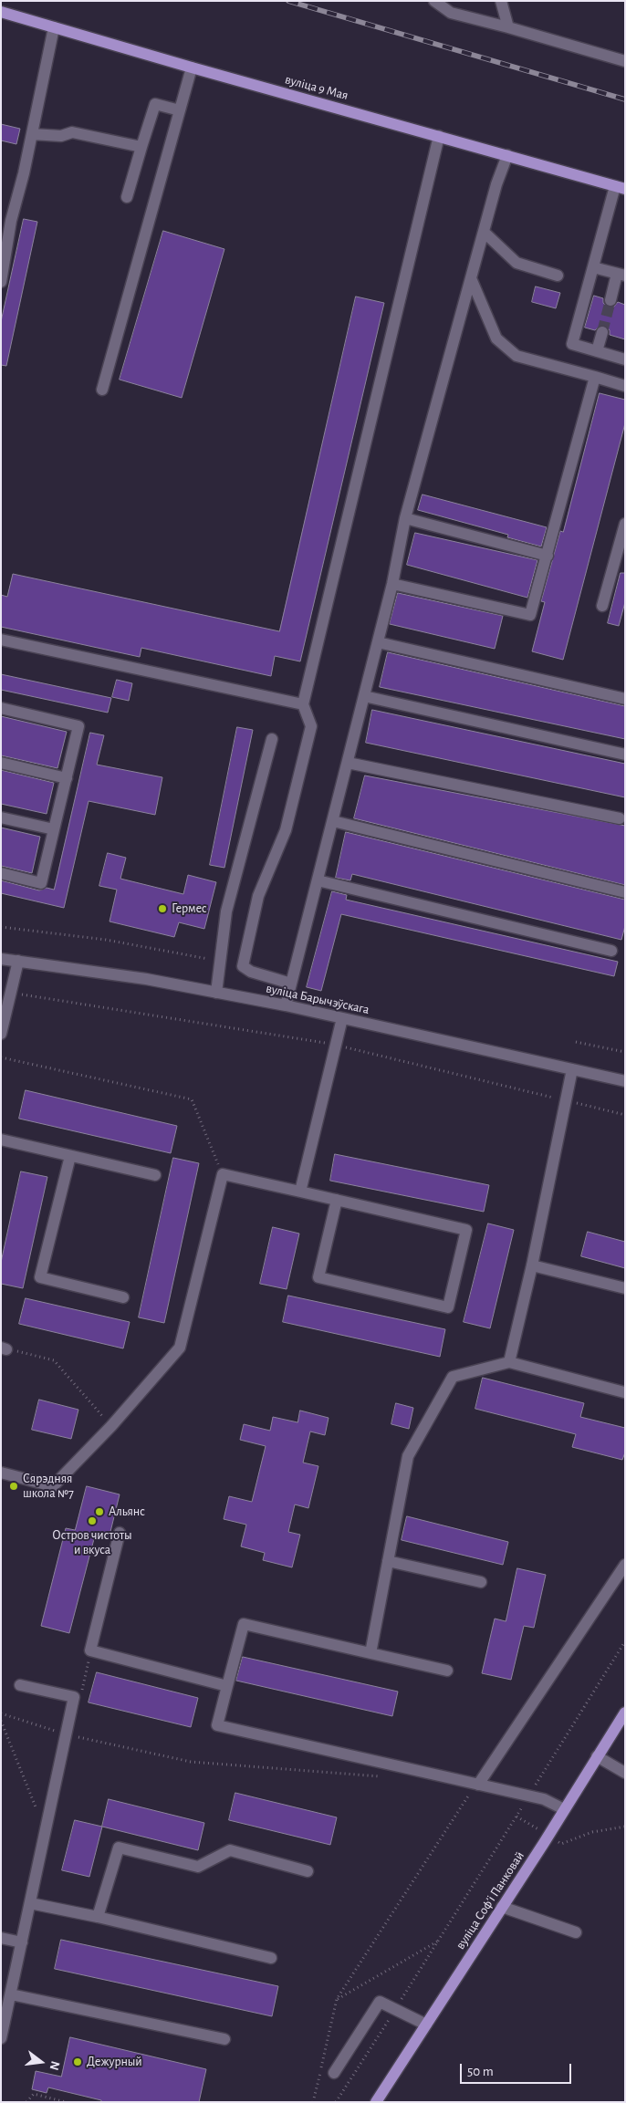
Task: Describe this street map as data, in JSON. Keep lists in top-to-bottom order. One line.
{"streets":{"main road":["вуліца 9 Мая","вуліца Софʼі Панковай"],"street":["вуліца Барычэўскага"]},"places":["Гермес","Сярэдняя школа №7","Альянс","Остров чистоты и вкуса","Дежурный"],"scale_bar":"50 m","north":"right"}
